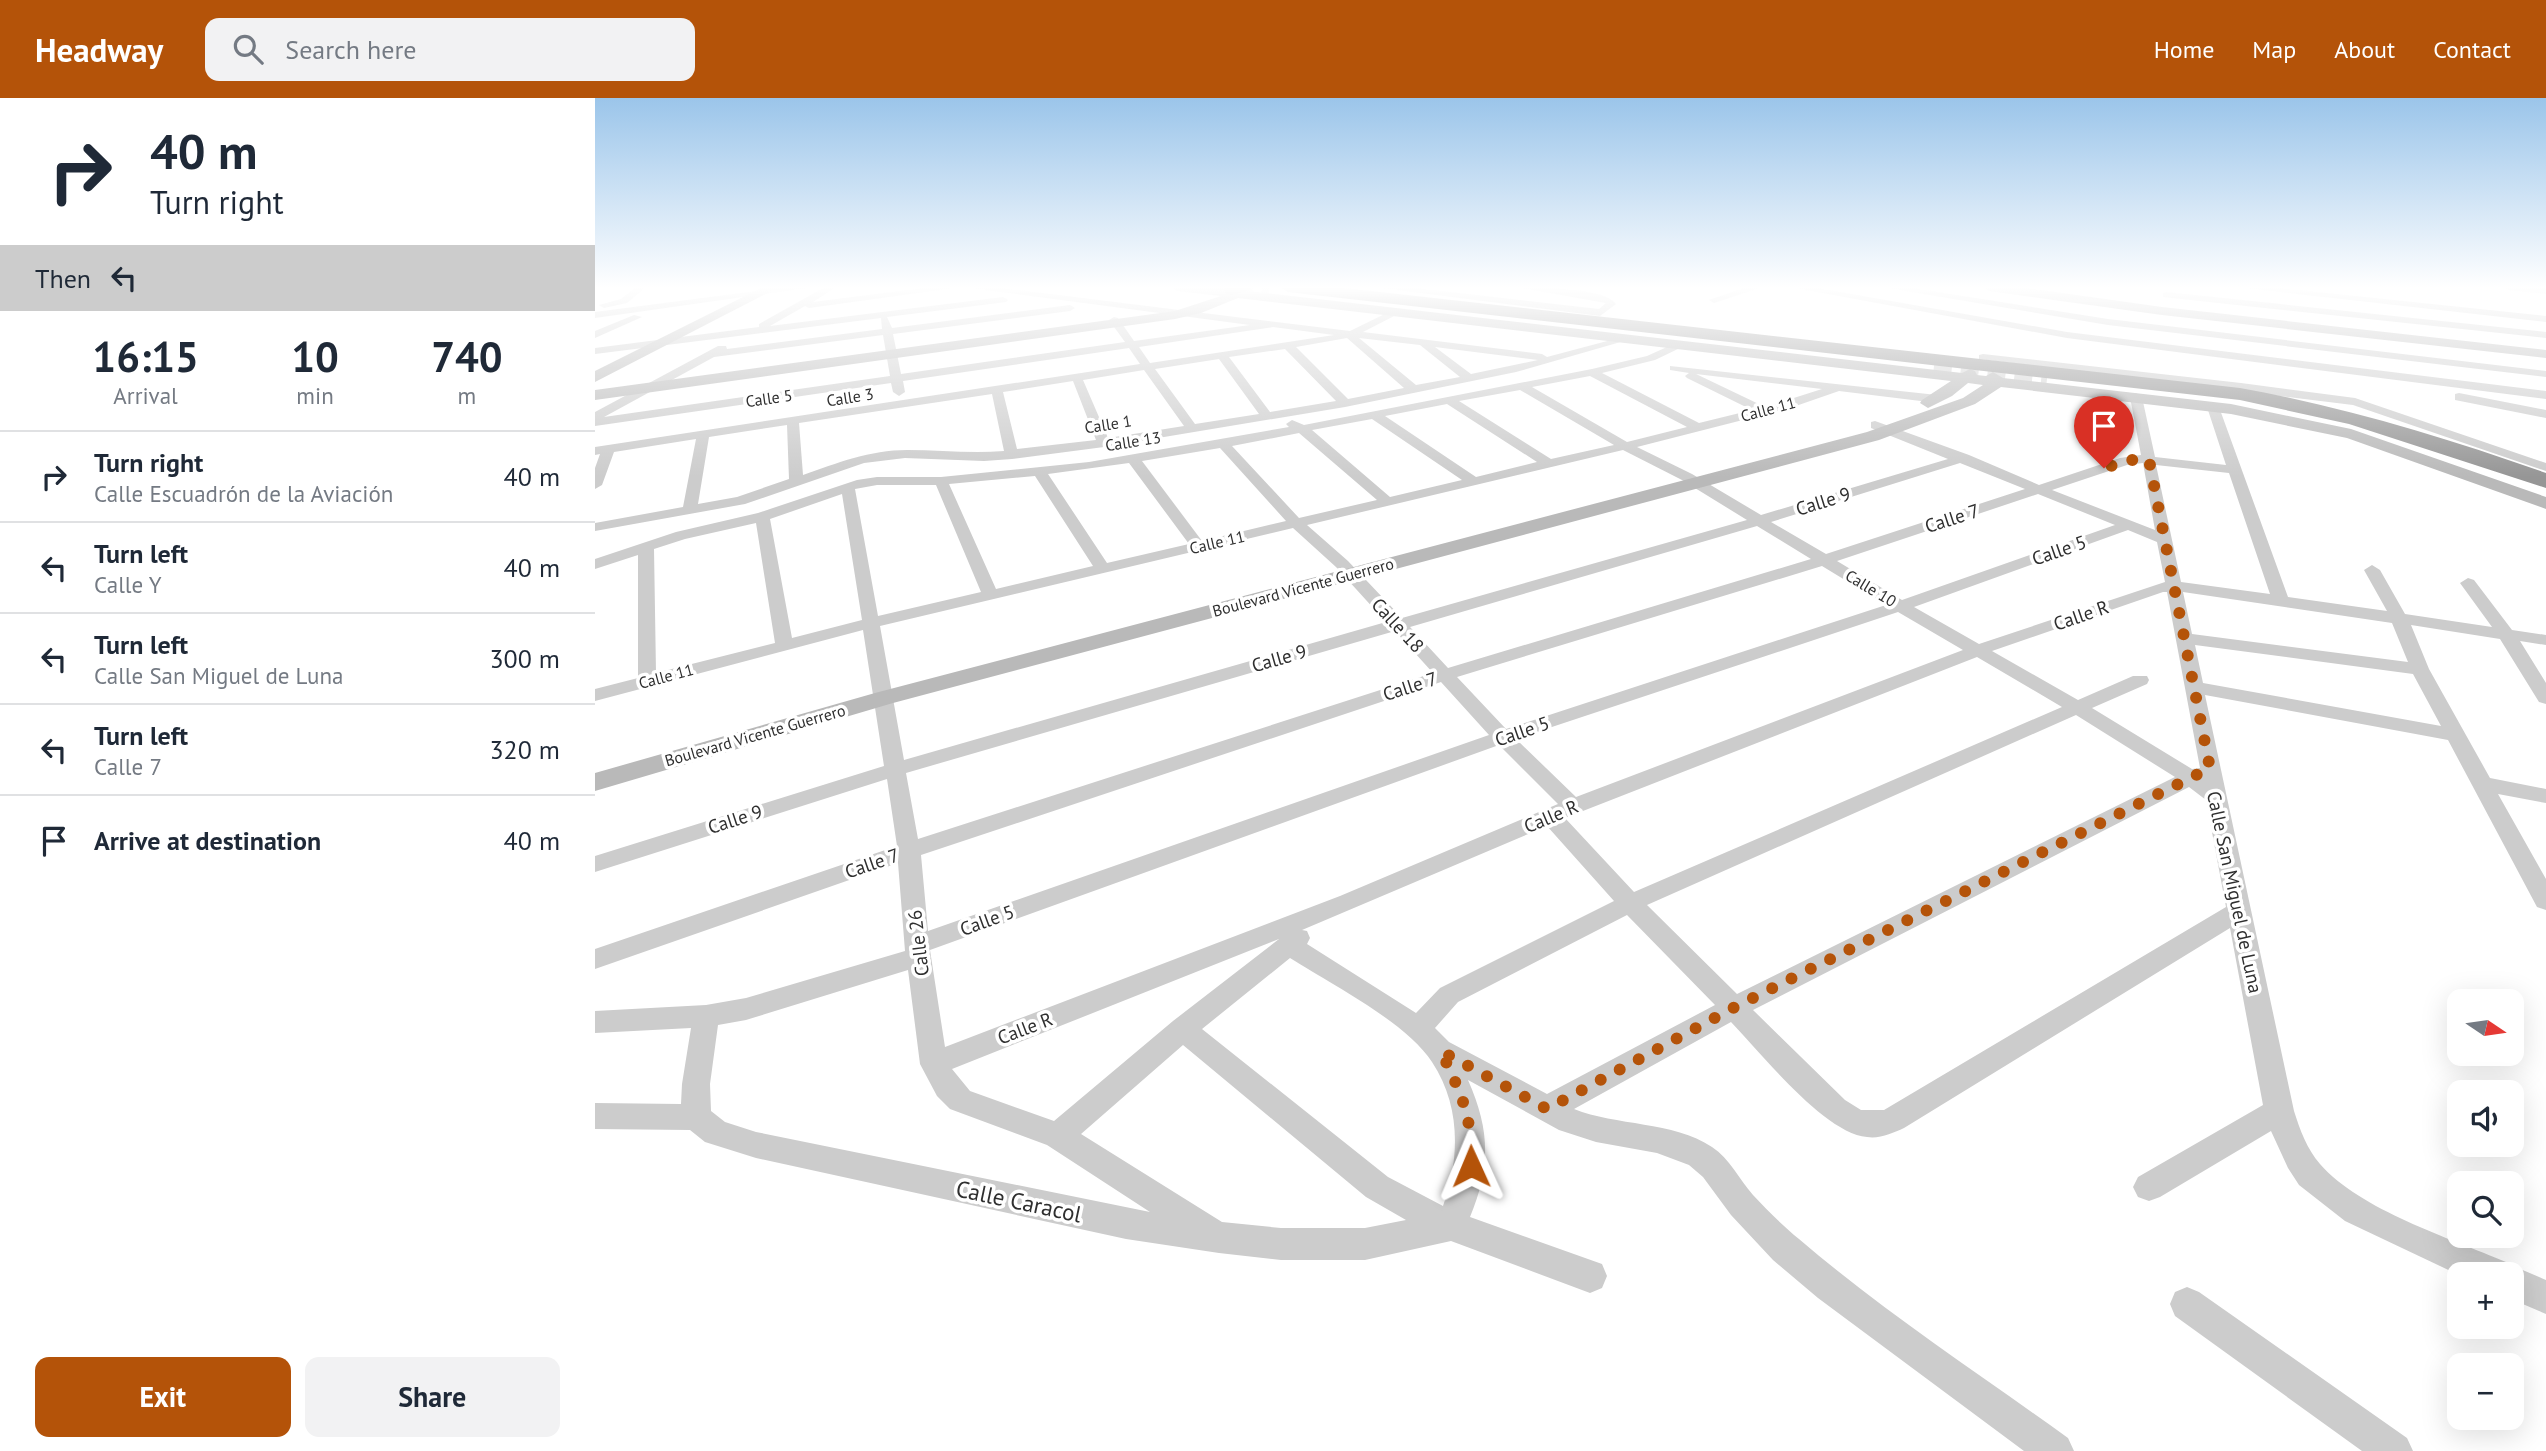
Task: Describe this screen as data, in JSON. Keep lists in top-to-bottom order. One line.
{"streets":{"street":["Calle 3","Calle 5","Calle 11","Calle 1","Calle 13","Calle 9","Calle 7","Boulevard Vicente Guerrero","Calle 10","Calle R","Calle 18","Calle San Miguel de Luna","Calle 26","Calle Caracol"]},"crossings":[["Calle 5","Calle 10"],["Calle 5","Calle 18"],["Calle 5","Calle 26"],["Calle 11","Calle 10"],["Calle 11","Calle 18"],["Calle 11","Calle 26"],["Calle 13","Calle 10"],["Calle 13","Calle 18"],["Calle 13","Calle 26"],["Calle 9","Calle 10"],["Calle 9","Calle 18"],["Calle 9","Calle 26"],["Calle 7","Calle 10"],["Calle 7","Calle 18"],["Calle 7","Calle San Miguel de Luna"],["Calle 7","Calle 26"],["Boulevard Vicente Guerrero","Calle 10"],["Boulevard Vicente Guerrero","Calle 18"],["Boulevard Vicente Guerrero","Calle 26"],["Calle 10","Calle R"],["Calle 10","Calle San Miguel de Luna"],["Calle R","Calle 18"],["Calle R","Calle San Miguel de Luna"],["Calle R","Calle 26"],["Calle 18","Calle San Miguel de Luna"],["Calle 26","Calle Caracol"]],"north":"right","page":{"header":"Headway","search":"Search here","nav":["Home","Map","About","Contact"],"turn":["40 m","Turn right"],"then":"Then","eta":["16:15","Arrival","10","min","740","m"],"list":[{"name":"Turn right","note":"Calle Escuadrón de la Aviación","value":"40 m"},{"name":"Turn left","note":"Calle Y","value":"40 m"},{"name":"Turn left","note":"Calle San Miguel de Luna","value":"300 m"},{"name":"Turn left","note":"Calle 7","value":"320 m"},{"name":"Arrive at destination","value":"40 m"}],"map_buttons":["+","−"],"buttons":["Exit","Share"]}}
